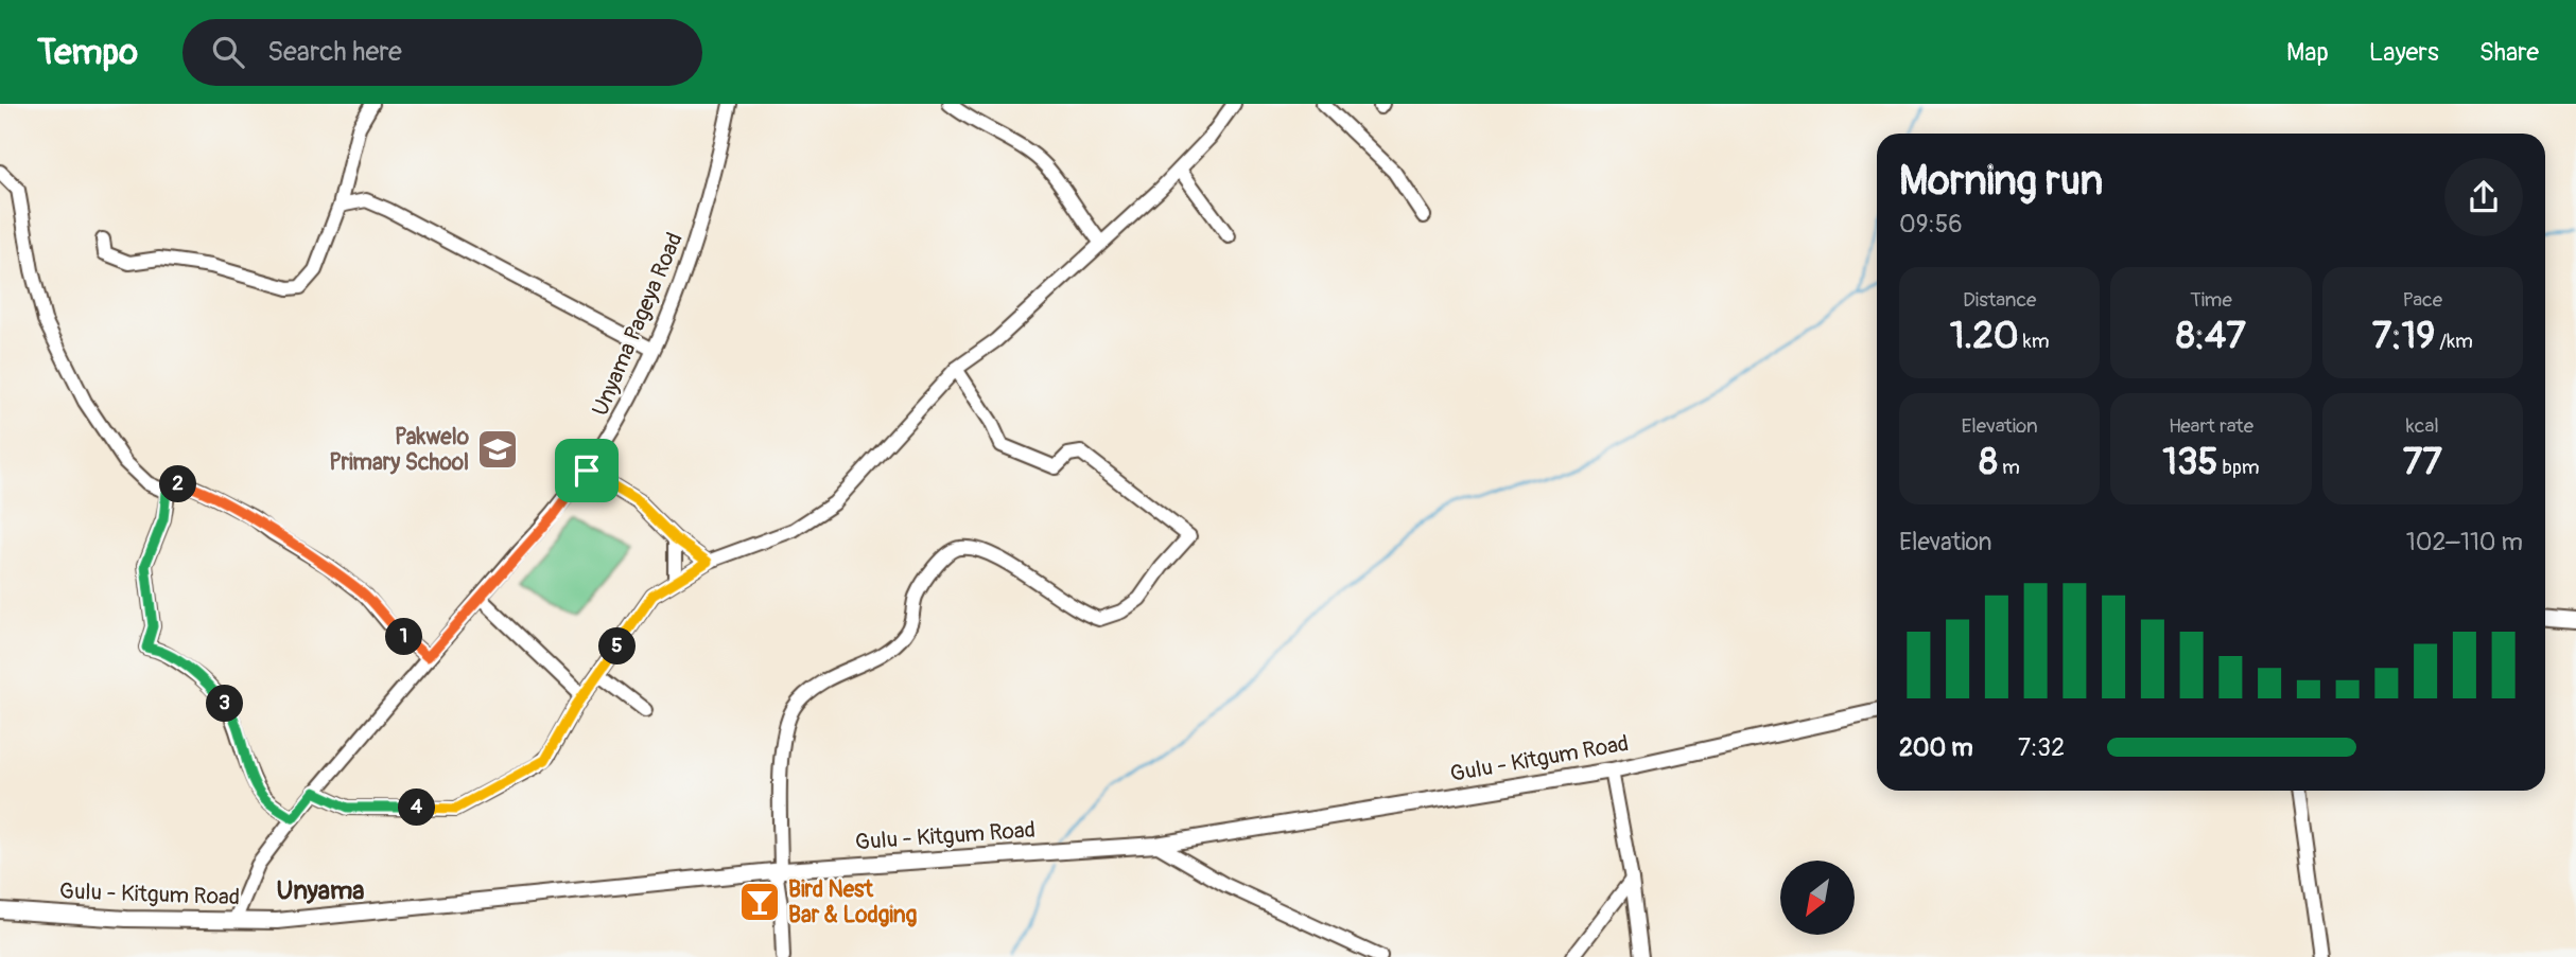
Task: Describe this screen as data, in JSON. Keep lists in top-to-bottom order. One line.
{"streets":{"main road":["Gulu - Kitgum Road"],"street":["Unyama Pageya Road"]},"crossings":[["Unyama Pageya Road","Gulu - Kitgum Road"]],"districts":["Unyama"],"places":{"school or university":["Pakwelo Primary School"],"bar":["Bird Nest Bar & Lodging"]},"north":"bottom left","page":{"header":"Tempo","search":"Search here","nav":["Map","Layers","Share"],"heading":["Morning run","09:56"],"stats":[["Distance","1.20 km"],["Time","8:47"],["Pace","7:19 /km"],["Elevation","8 m"],["Heart rate","135 bpm"],["kcal","77"]],"pins":["2","1","5","3","4"],"chart":["Elevation","102–110 m"],"list":[{"name":"200 m","note":"7:32"}]}}
